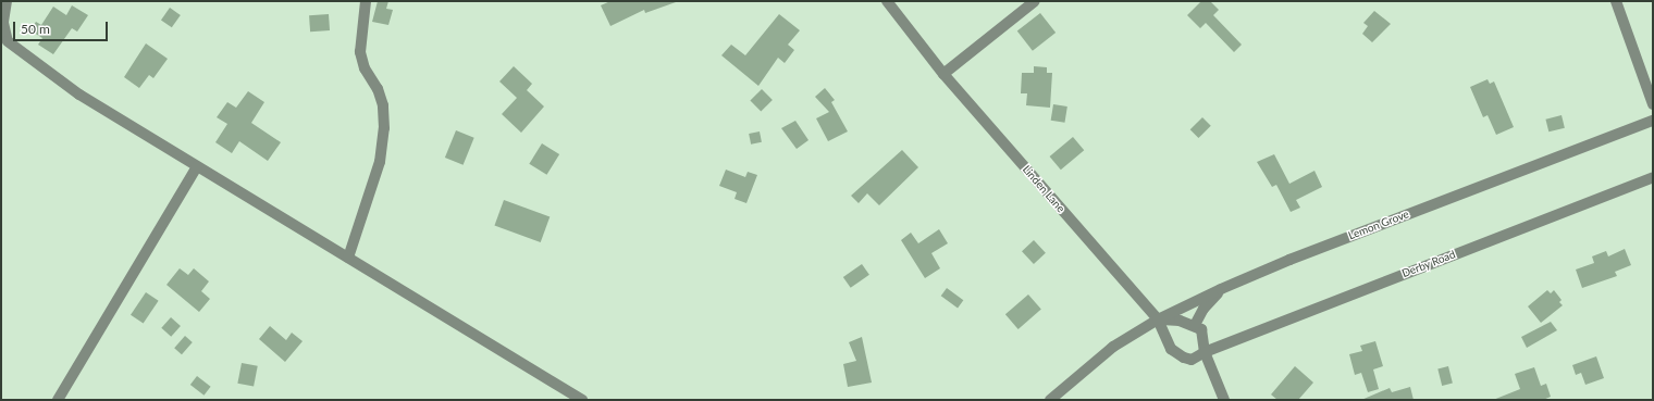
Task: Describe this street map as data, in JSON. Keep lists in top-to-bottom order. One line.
{"streets":{"street":["Linden Lane","Lemon Grove","Derby Road"]},"crossings":[["Linden Lane","Lemon Grove"],["Linden Lane","Derby Road"]],"scale_bar":"50 m"}
